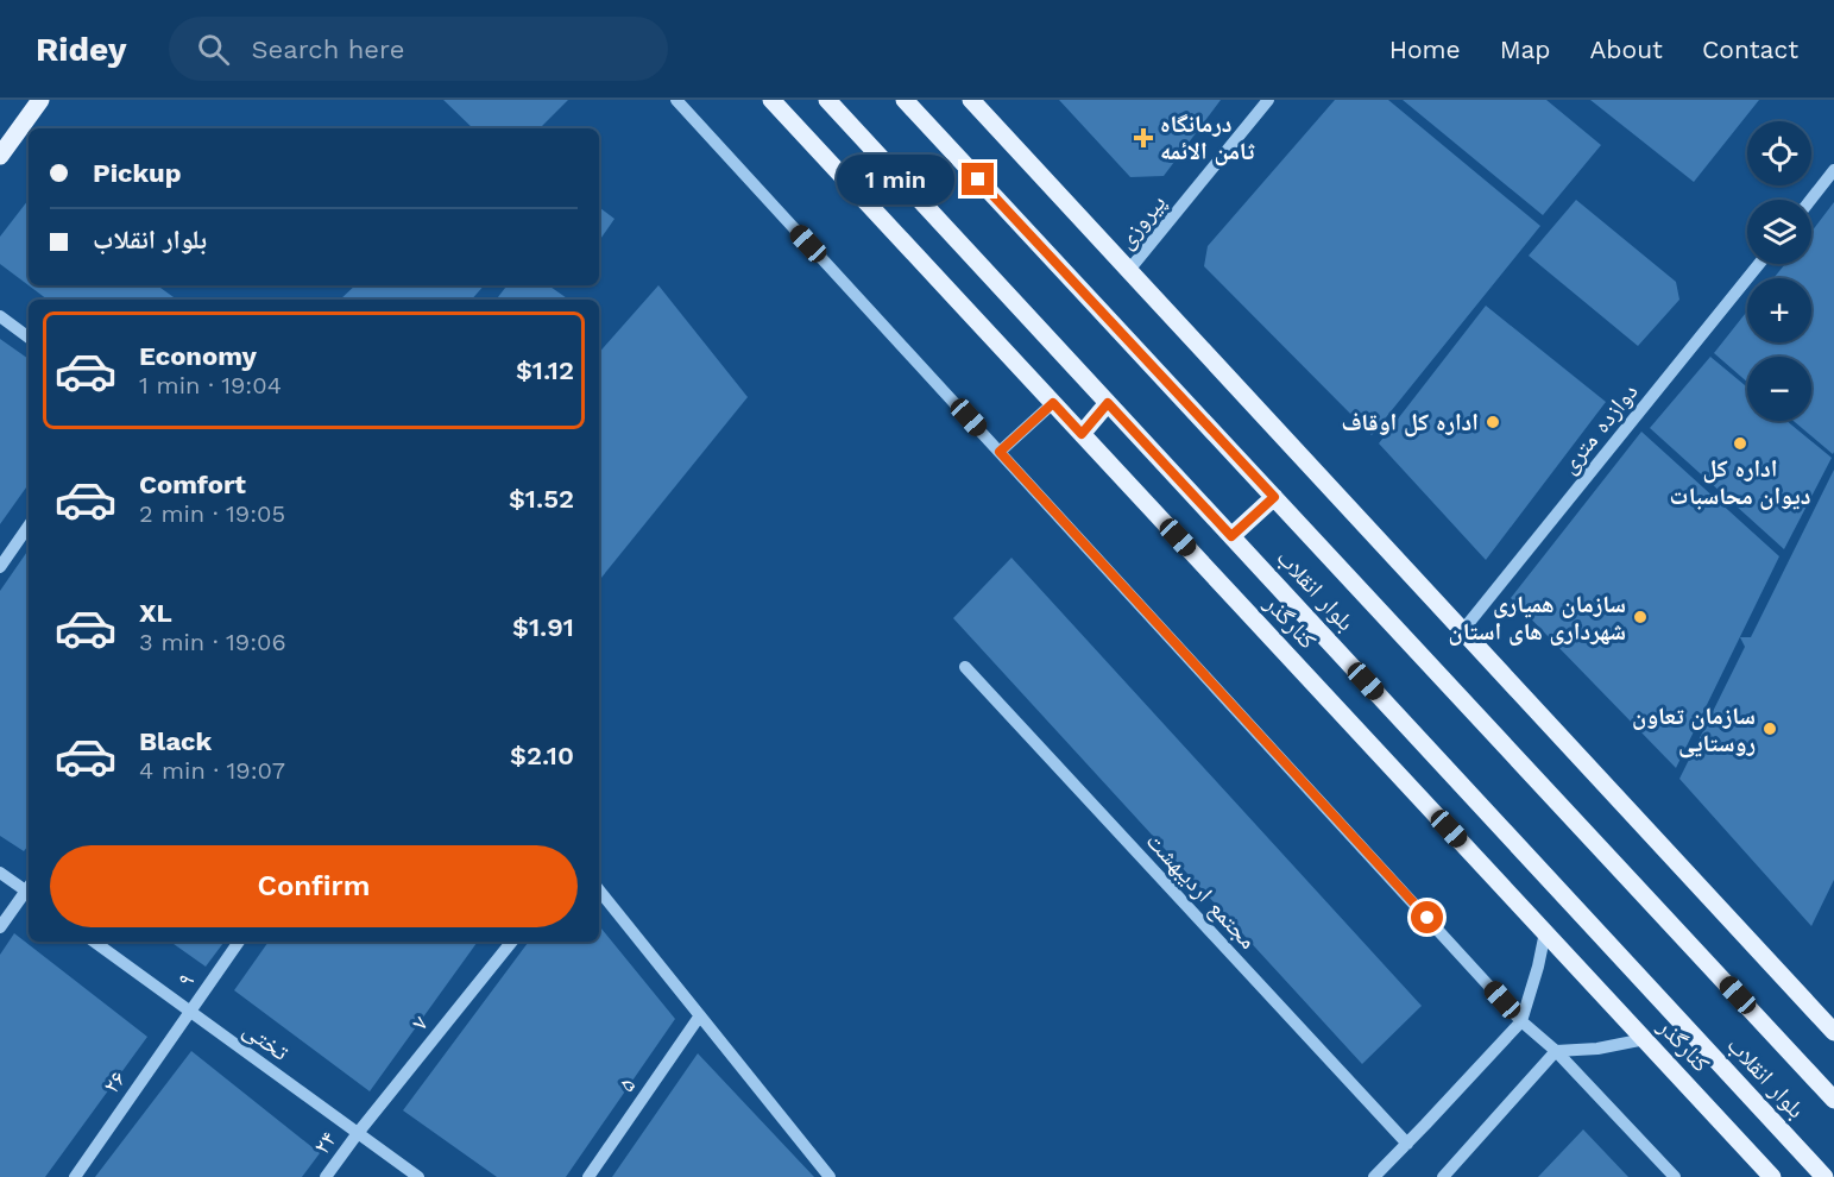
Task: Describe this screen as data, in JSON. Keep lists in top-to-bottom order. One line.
{"streets":{"main road":["بلوار انقلاب","کنارگذر"],"street":["پیروزی","دوازده متری","مجتمع اردیبهشت","۹","۷","تختی","۲۶","۵","۲۴"]},"crossings":[["۹","تختی"],["۹","۲۶"],["۷","تختی"],["۷","۲۴"],["تختی","۲۶"],["تختی","۲۴"]],"places":{"health":["درمانگاه ثامن الائمه"],"other":["اداره کل اوقاف","اداره کل دیوان محاسبات","سازمان همیاری شهرداری های استان","سازمان تعاون روستایی"]},"page":{"header":"Ridey","search":"Search here","nav":["Home","Map","About","Contact"],"map_buttons":["+","−"],"banner":["Pickup","بلوار انقلاب"],"bubble":"1 min","list":[{"name":"Economy","note":"1 min · 19:04","value":"$1.12"},{"name":"Comfort","note":"2 min · 19:05","value":"$1.52"},{"name":"XL","note":"3 min · 19:06","value":"$1.91"},{"name":"Black","note":"4 min · 19:07","value":"$2.10"}],"buttons":"Confirm"}}
